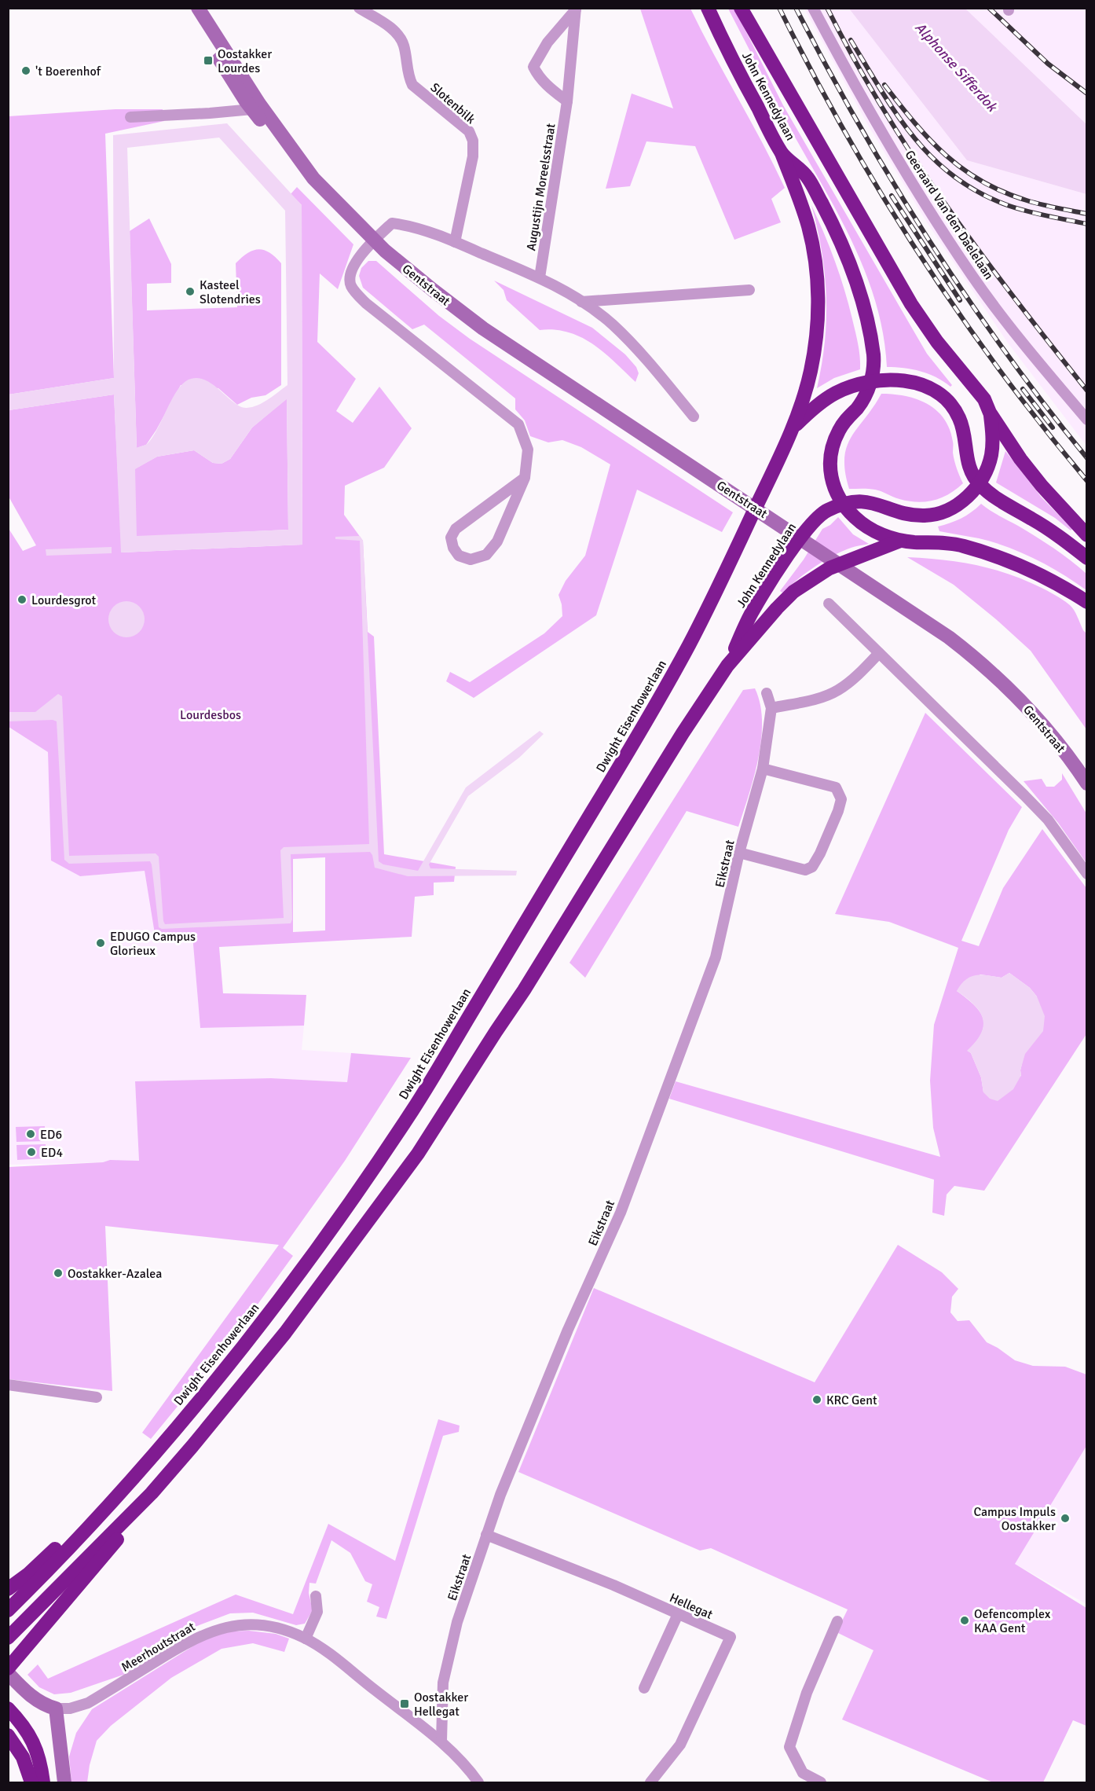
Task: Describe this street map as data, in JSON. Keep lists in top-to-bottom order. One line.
{"streets":{"highway":["John Kennedylaan","Dwight Eisenhowerlaan"],"street":["Slotenbilk","Augustijn Moreelsstraat","Geeraard Van den Daelelaan","Gentstraat","Eikstraat","Hellegat","Meerhoutstraat"]},"crossings":[["John Kennedylaan","Dwight Eisenhowerlaan"],["Eikstraat","Hellegat"],["Eikstraat","Meerhoutstraat"]],"water":["Alphonse Sifferdok"],"parks":["Lourdesbos"],"places":{"transit":["Oostakker Lourdes","Oostakker Hellegat"],"other":["'t Boerenhof","Kasteel Slotendries","Lourdesgrot","EDUGO Campus Glorieux","ED6","ED4","Oostakker-Azalea","KRC Gent","Campus Impuls Oostakker","Oefencomplex KAA Gent"]}}
